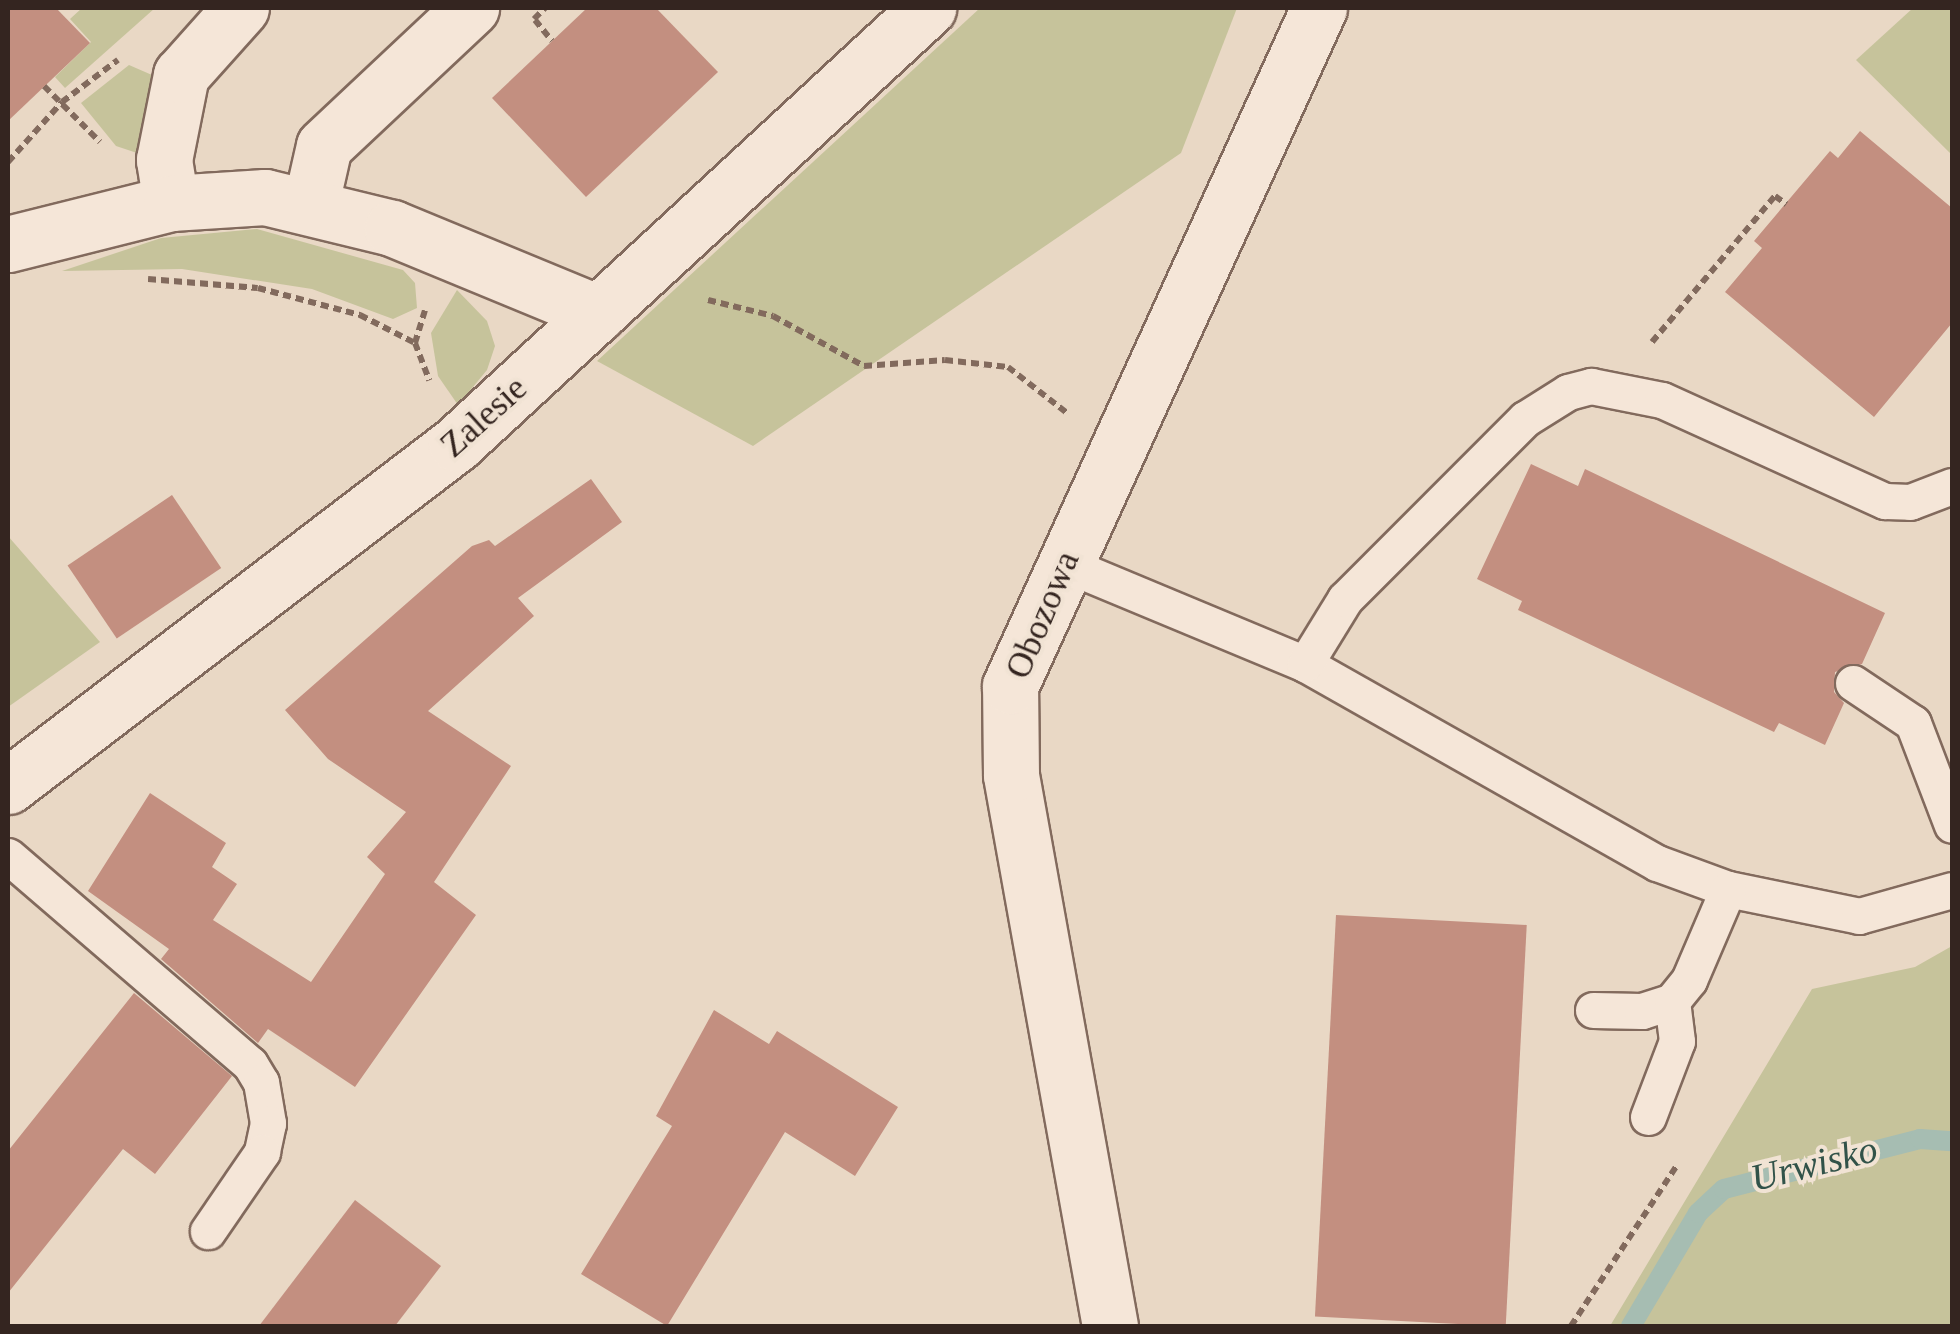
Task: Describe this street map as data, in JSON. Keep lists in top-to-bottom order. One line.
{"streets":{"street":["Zalesie","Obozowa"]},"water":["Urwisko"]}
